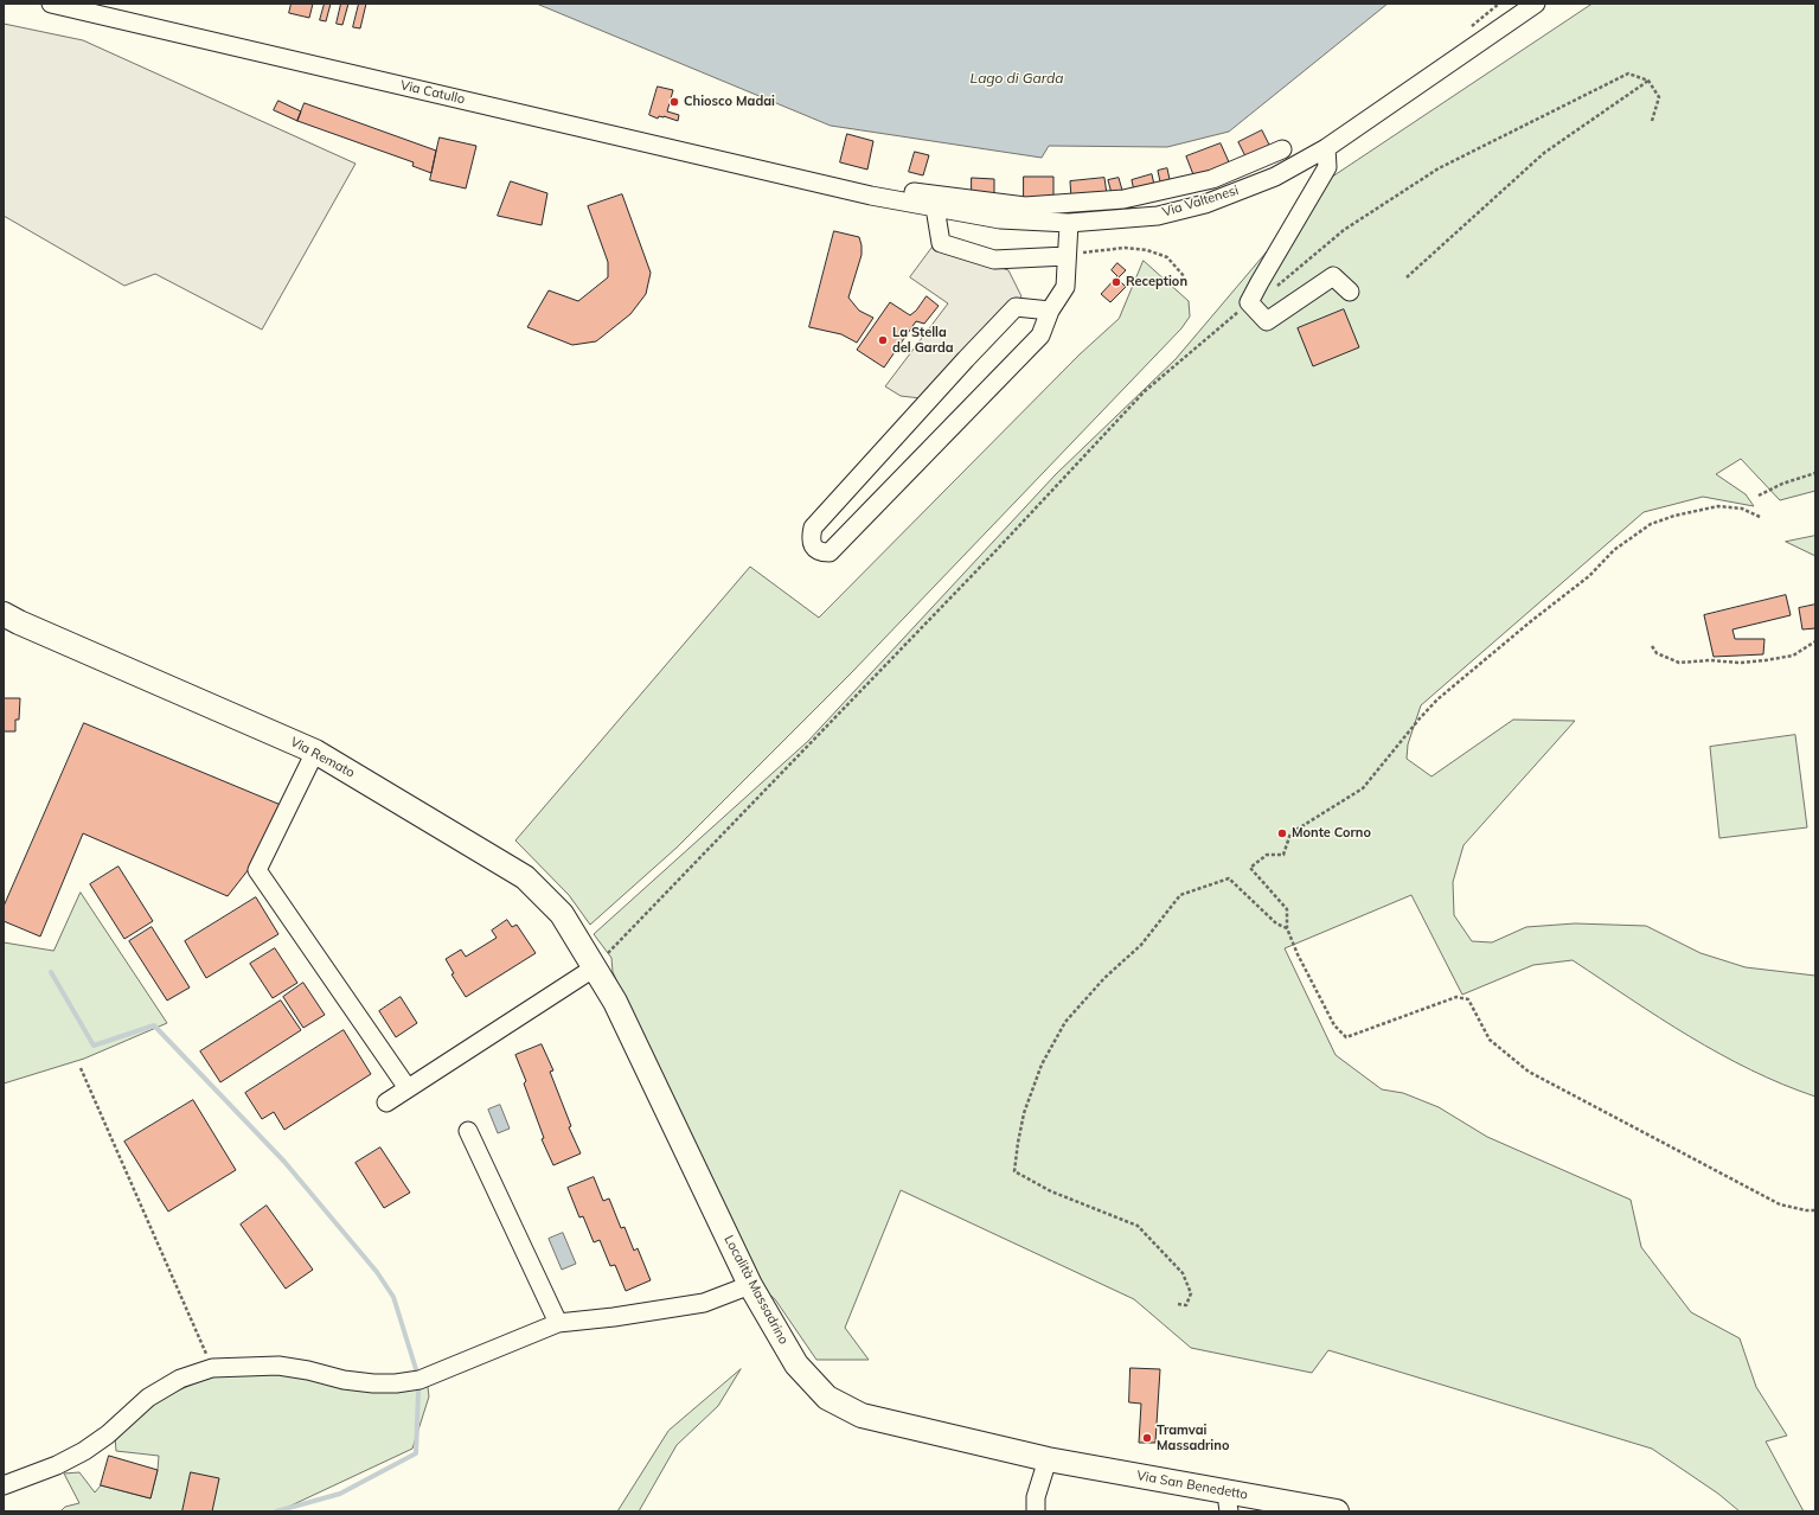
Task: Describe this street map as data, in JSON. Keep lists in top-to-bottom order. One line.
{"streets":{"main road":["Via Remato","Località Massadrino","Via San Benedetto"],"street":["Via Catullo","Via Valtenesi"]},"crossings":[["Via Catullo","Via Valtenesi"],["Via Remato","Località Massadrino"],["Località Massadrino","Via San Benedetto"]],"water":["Lago di Garda"],"places":["Chiosco Madai","Reception","La Stella del Garda","Monte Corno","Tramvai Massadrino"]}
